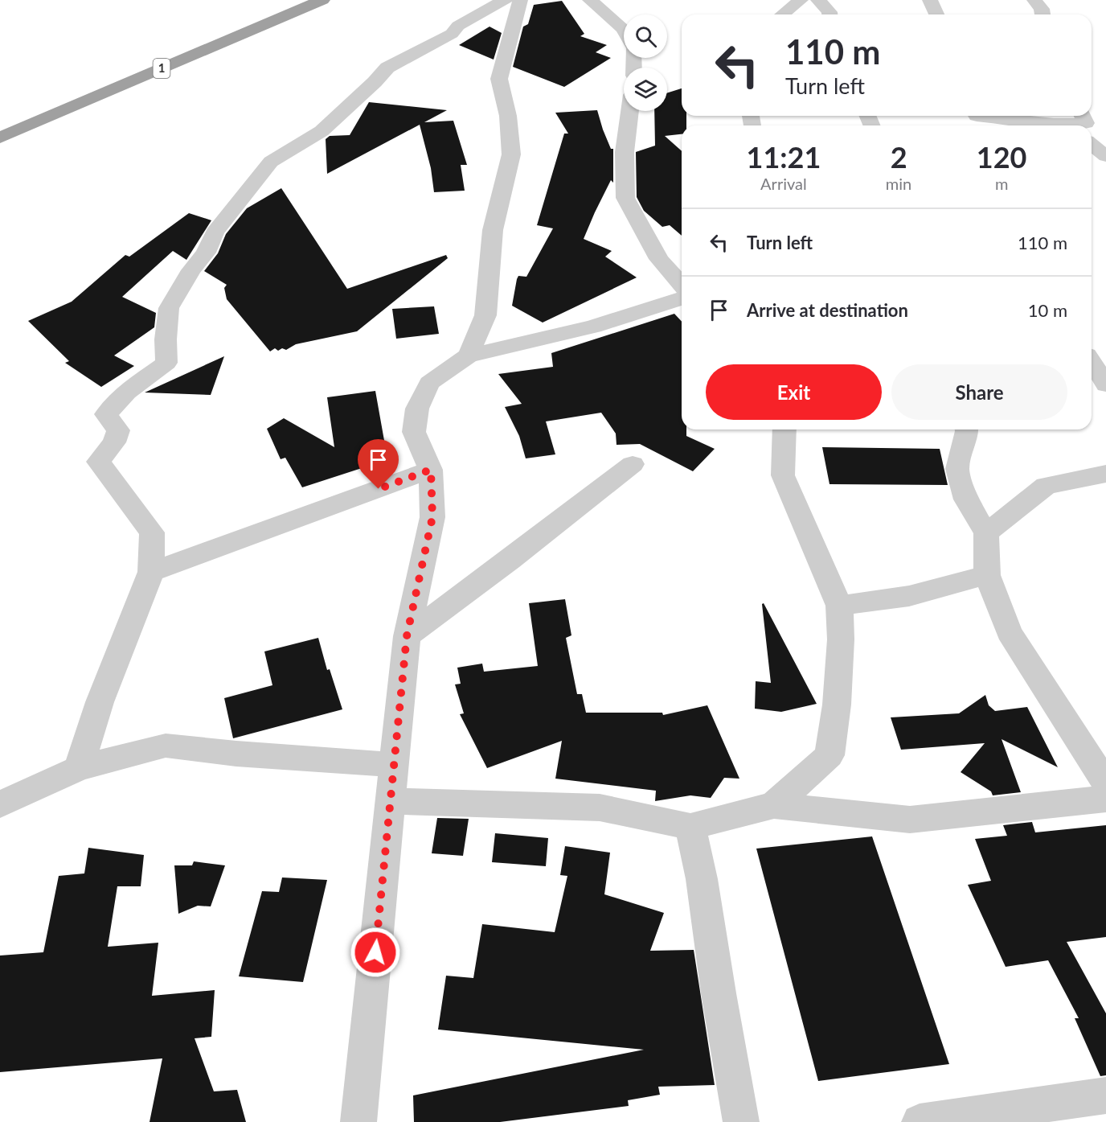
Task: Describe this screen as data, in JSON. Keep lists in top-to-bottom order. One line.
{"streets":{"highway":["1"]},"page":{"turn":["110 m","Turn left"],"eta":["11:21","Arrival","2","min","120","m"],"list":[{"name":"Turn left","value":"110 m"},{"name":"Arrive at destination","value":"10 m"}],"buttons":["Exit","Share"]}}
